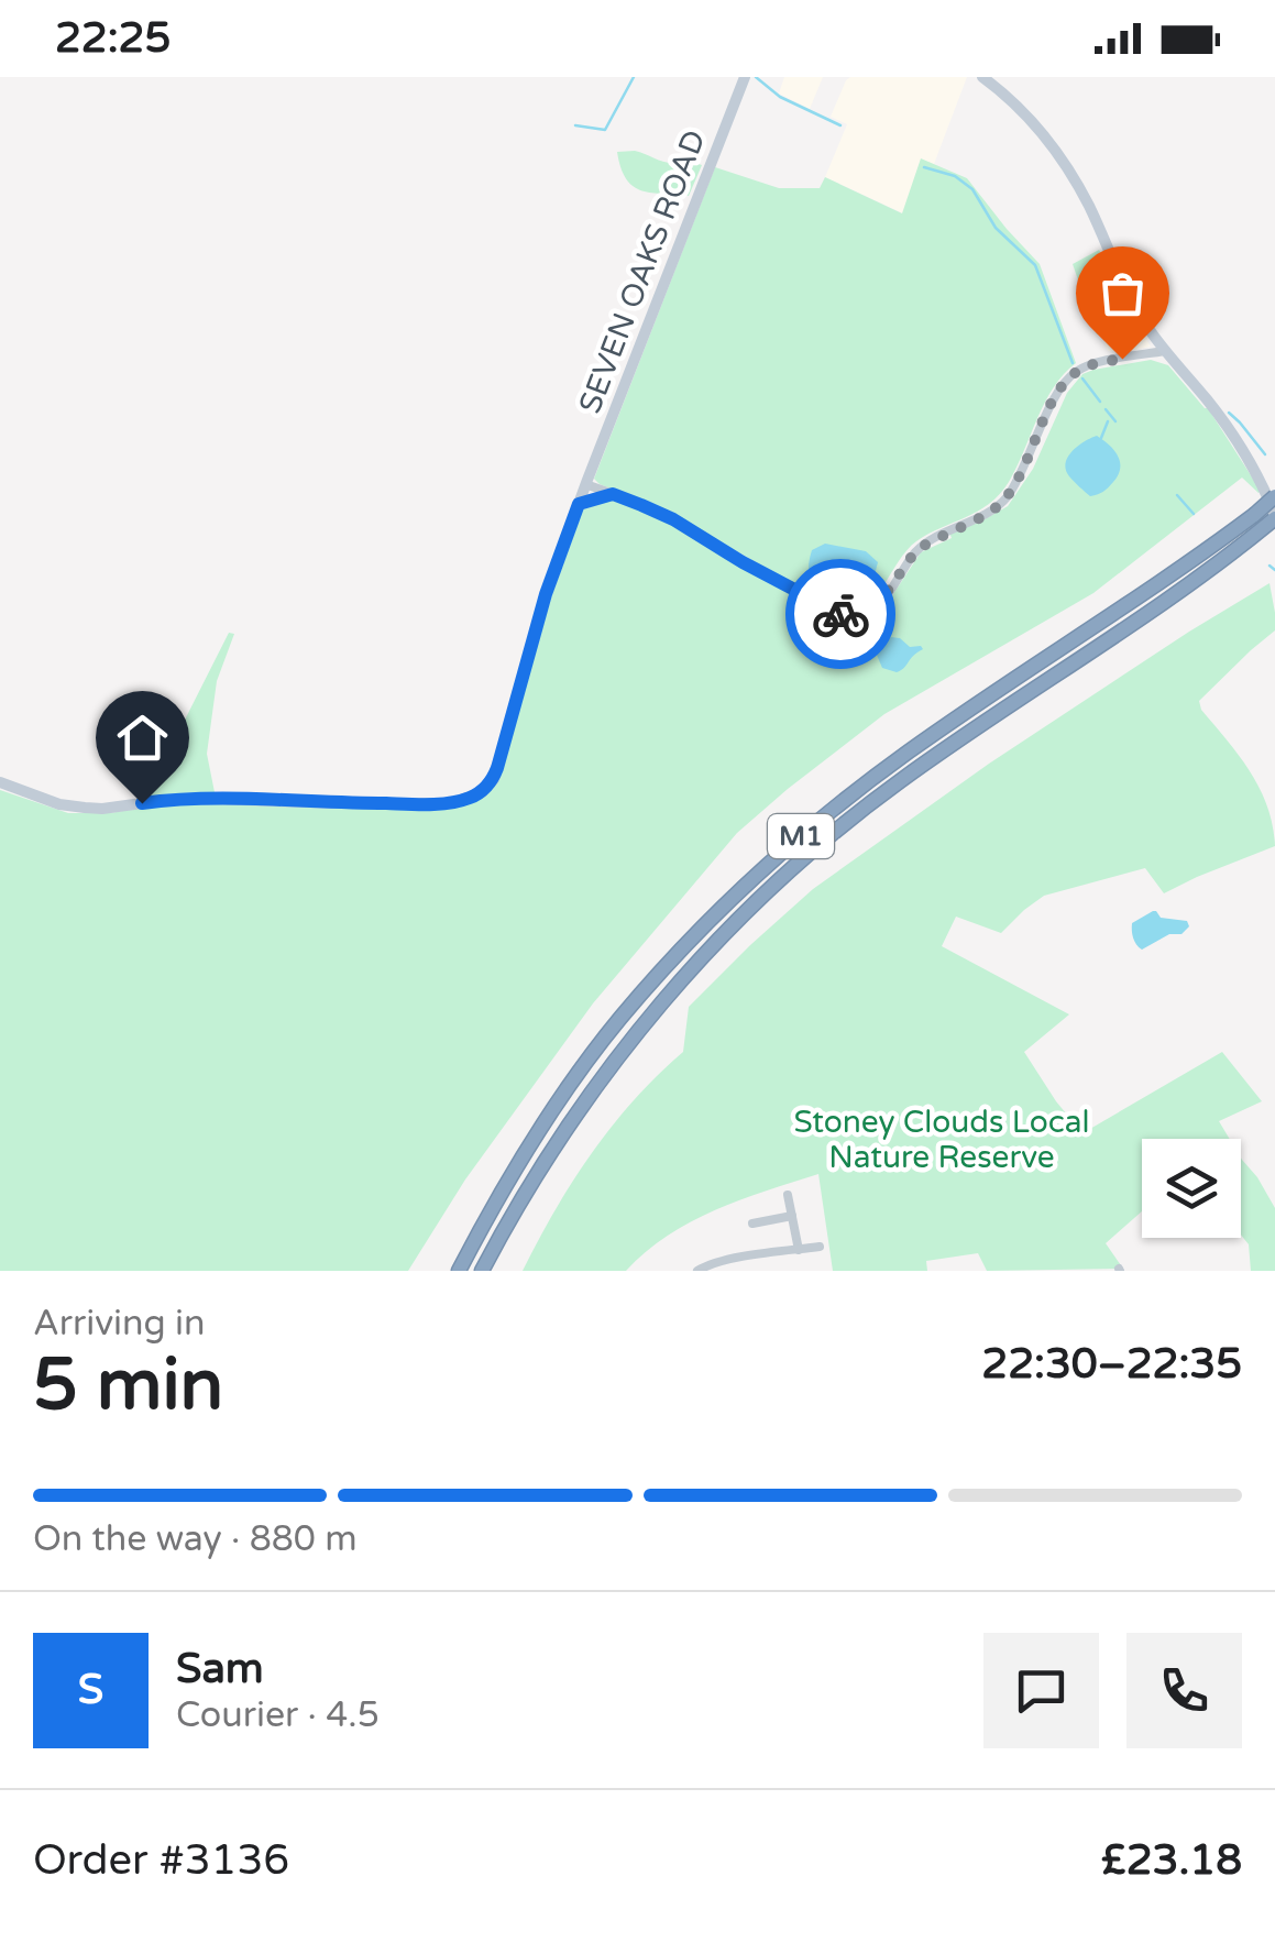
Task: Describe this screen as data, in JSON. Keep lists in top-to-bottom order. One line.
{"streets":{"highway":["M1"],"street":["SEVEN OAKS ROAD"]},"parks":["Stoney Clouds Local Nature Reserve"],"page":{"status":"22:25","heading":["5 min","Arriving in","22:30–22:35"],"panel":["Sam","Courier · 4.5","Order #3136","£23.18"],"bar":"On the way · 880 m","round":"S"}}
